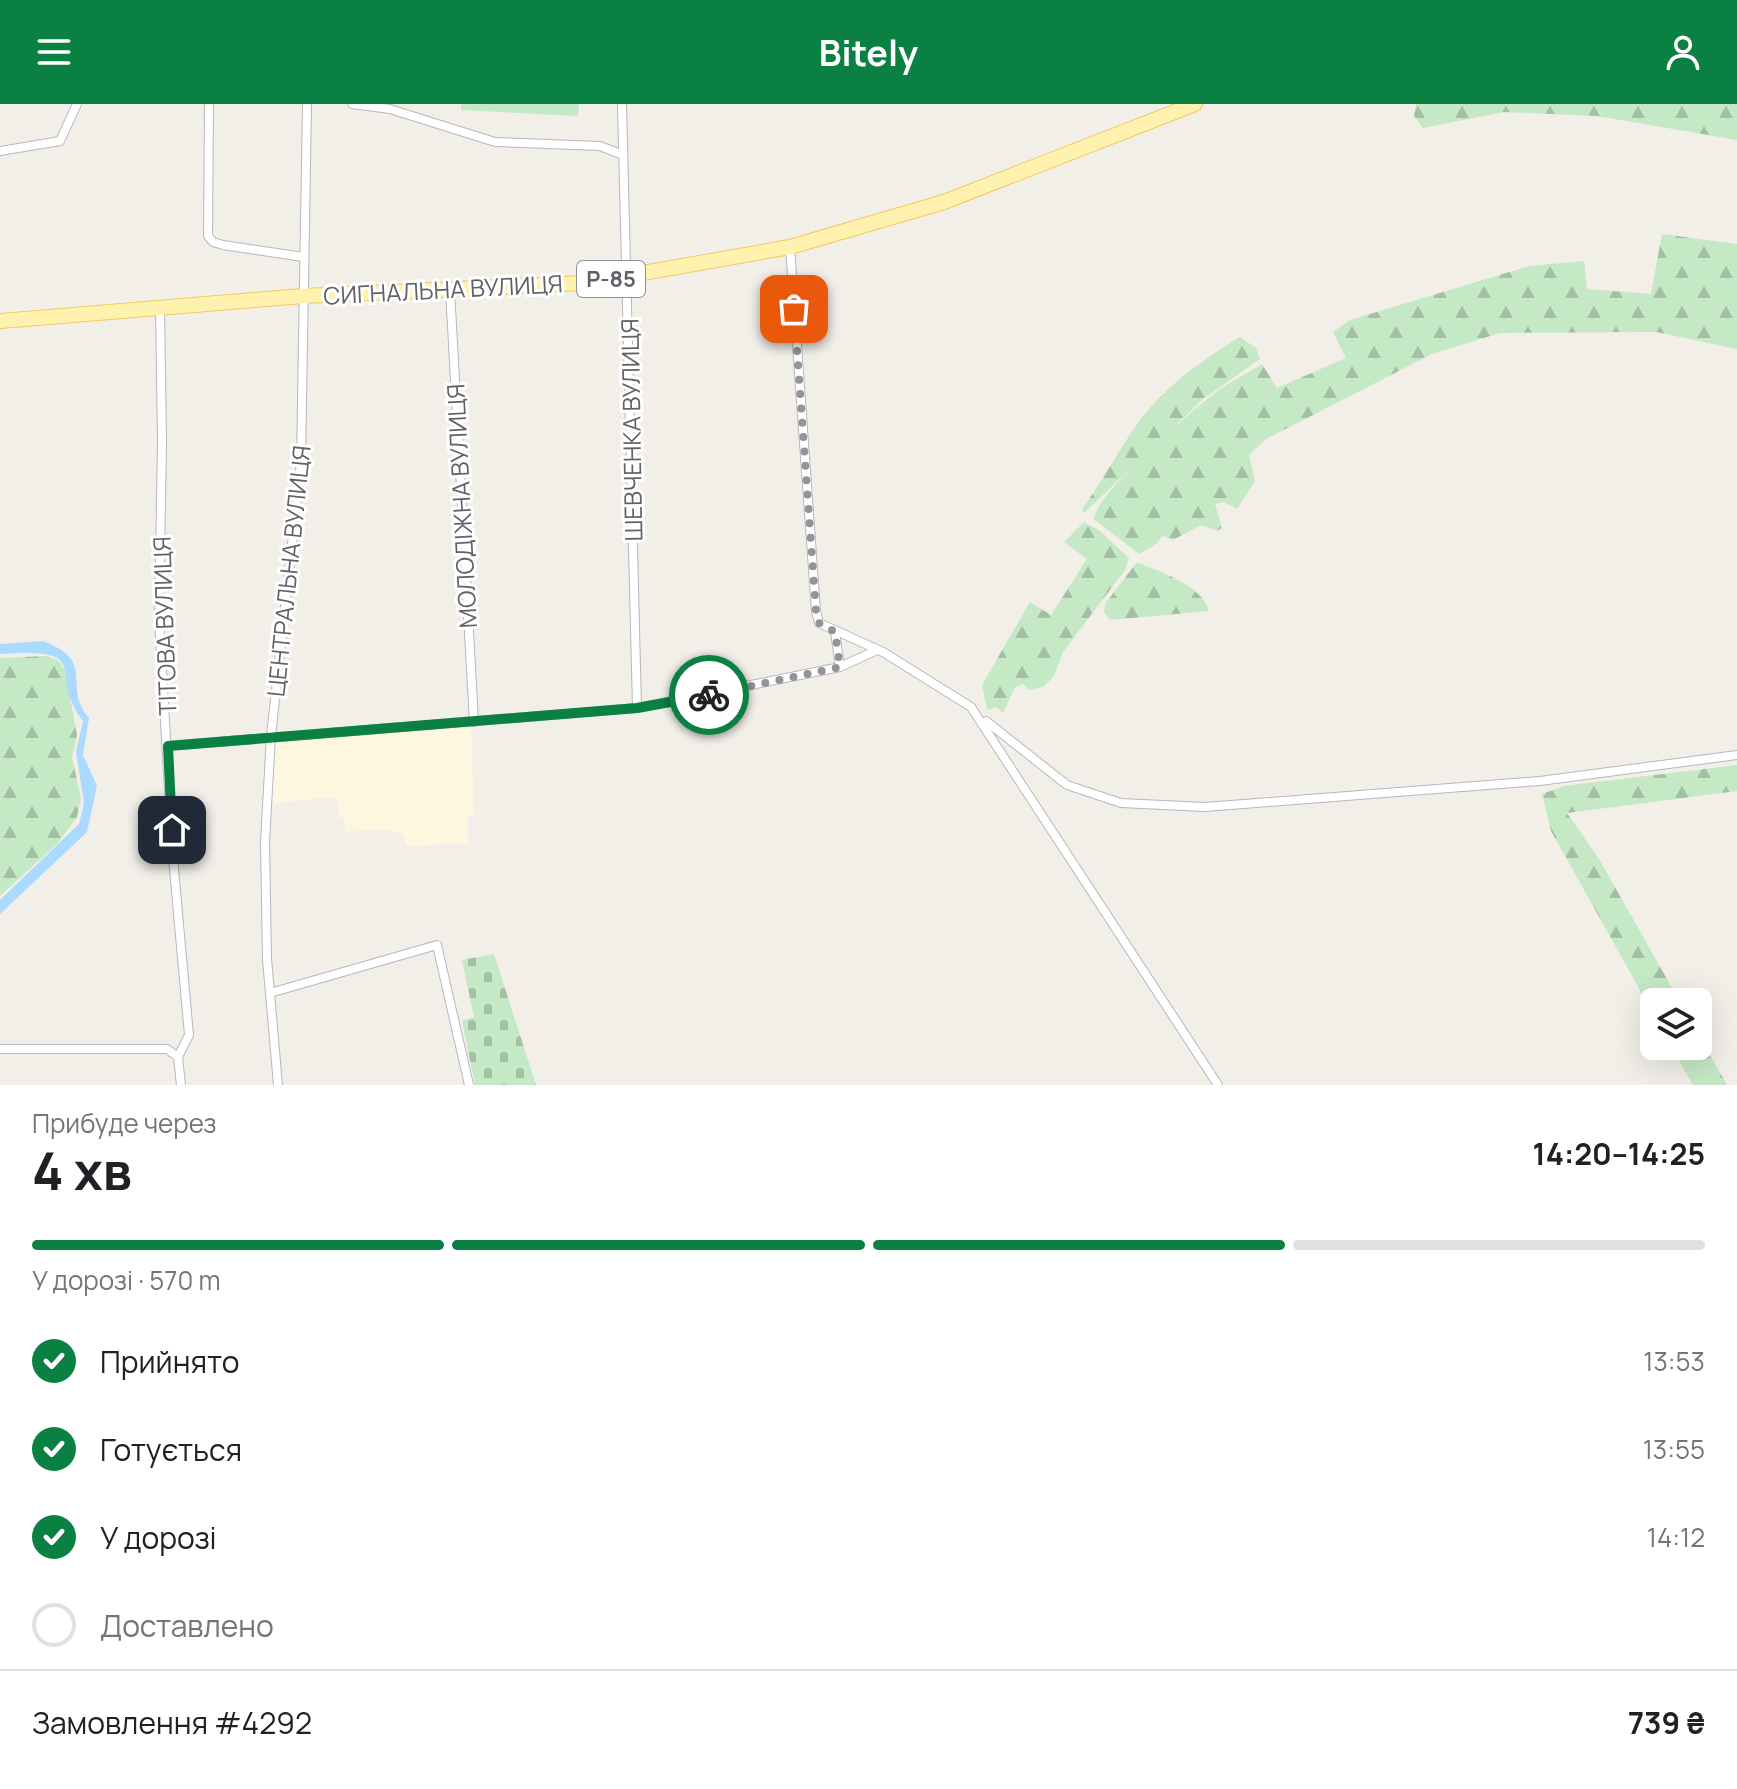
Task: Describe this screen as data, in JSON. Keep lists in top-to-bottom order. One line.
{"streets":{"main road":["Р-85","СИГНАЛЬНА ВУЛИЦЯ"],"street":["ШЕВЧЕНКА ВУЛИЦЯ","МОЛОДІЖНА ВУЛИЦЯ","ЦЕНТРАЛЬНА ВУЛИЦЯ","ТІТОВА ВУЛИЦЯ"]},"crossings":[["СИГНАЛЬНА ВУЛИЦЯ","ШЕВЧЕНКА ВУЛИЦЯ"],["СИГНАЛЬНА ВУЛИЦЯ","МОЛОДІЖНА ВУЛИЦЯ"],["СИГНАЛЬНА ВУЛИЦЯ","ЦЕНТРАЛЬНА ВУЛИЦЯ"],["СИГНАЛЬНА ВУЛИЦЯ","ТІТОВА ВУЛИЦЯ"]],"page":{"header":"Bitely","heading":["4 хв","Прибуде через","14:20–14:25"],"panel":["Замовлення #4292","739 ₴"],"bar":"У дорозі · 570 m","list":[["Прийнято","13:53"],["Готується","13:55"],["У дорозі","14:12"],"Доставлено"]}}
